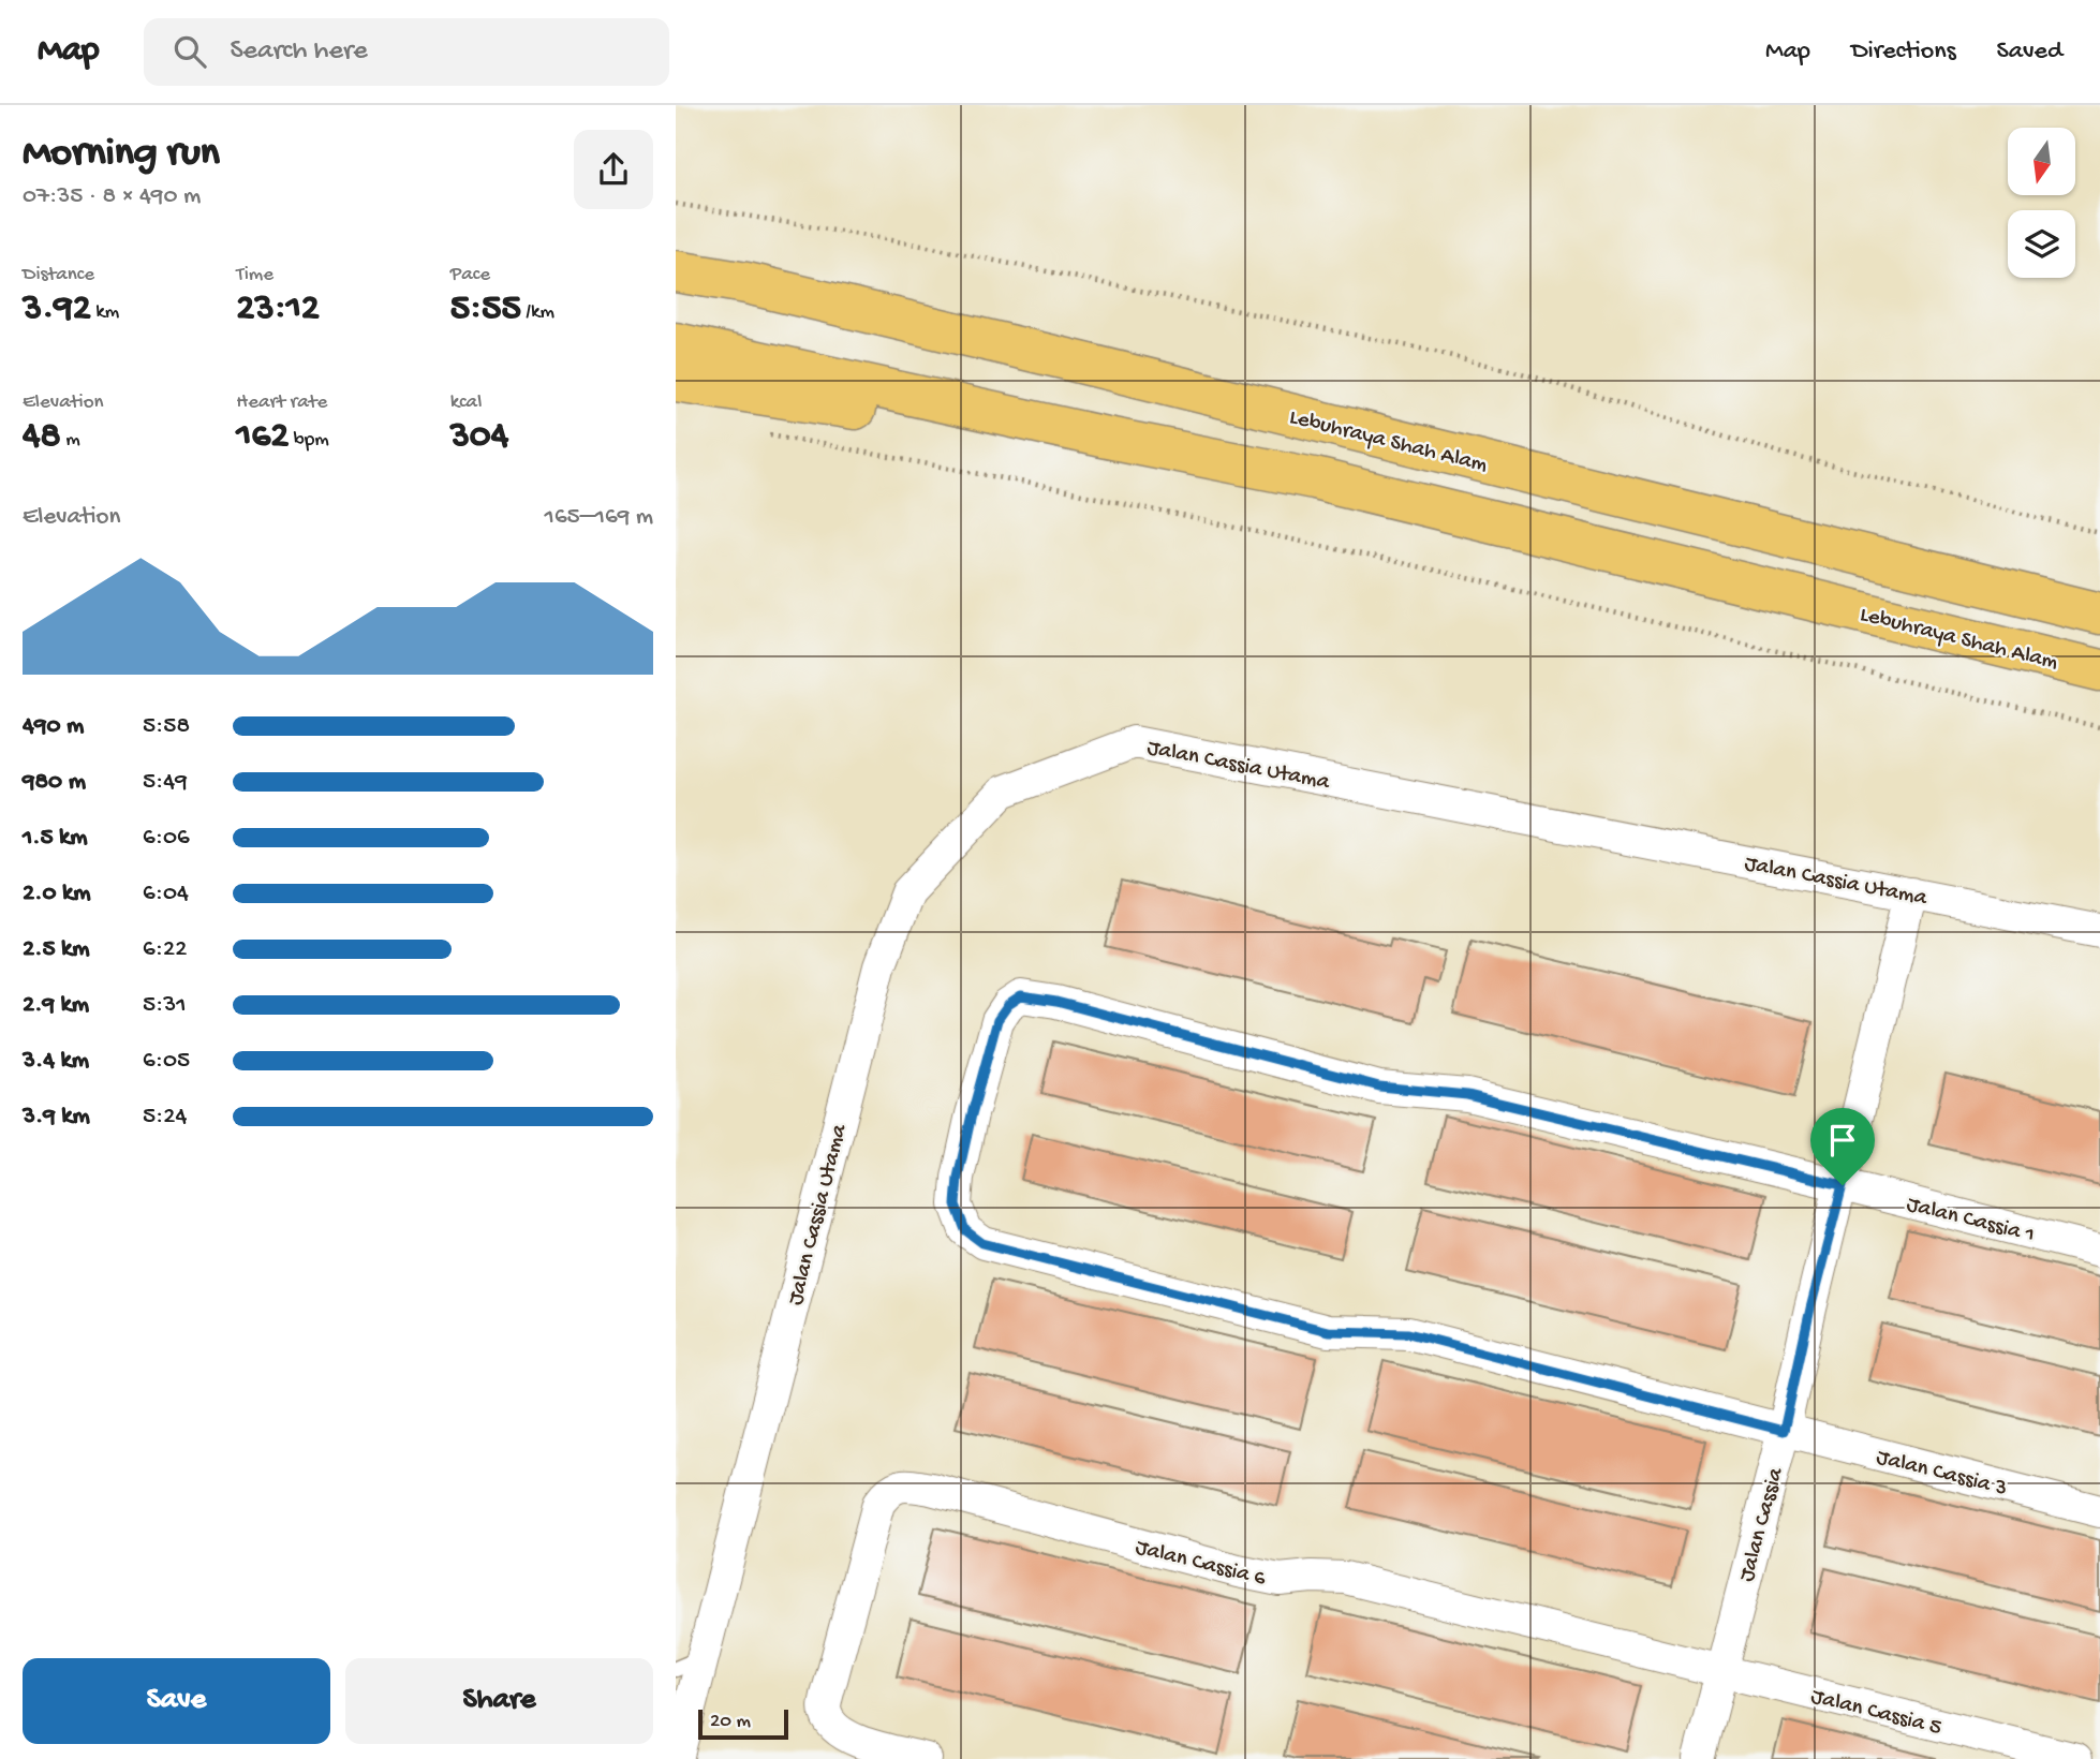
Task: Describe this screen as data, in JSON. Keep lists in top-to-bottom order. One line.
{"streets":{"highway":["Lebuhraya Shah Alam"],"street":["Jalan Cassia Utama","Jalan Cassia 1","Jalan Cassia 3","Jalan Cassia","Jalan Cassia 6","Jalan Cassia 5"]},"crossings":[["Jalan Cassia Utama","Jalan Cassia"],["Jalan Cassia 1","Jalan Cassia 3"],["Jalan Cassia 1","Jalan Cassia"],["Jalan Cassia 3","Jalan Cassia"],["Jalan Cassia","Jalan Cassia 6"],["Jalan Cassia","Jalan Cassia 5"],["Jalan Cassia 6","Jalan Cassia 5"]],"scale_bar":"20 m","north":"bottom","page":{"header":"Map","search":"Search here","nav":["Map","Directions","Saved"],"heading":["Morning run","07:35 · 8 × 490 m"],"stats":[["Distance","3.92 km"],["Time","23:12"],["Pace","5:55 /km"],["Elevation","48 m"],["Heart rate","162 bpm"],["kcal","304"]],"chart":["Elevation","165–169 m"],"list":[{"name":"490 m","note":"5:58"},{"name":"980 m","note":"5:49"},{"name":"1.5 km","note":"6:06"},{"name":"2.0 km","note":"6:04"},{"name":"2.5 km","note":"6:22"},{"name":"2.9 km","note":"5:31"},{"name":"3.4 km","note":"6:05"},{"name":"3.9 km","note":"5:24"}],"buttons":["Save","Share"],"scale":"20 m"}}
